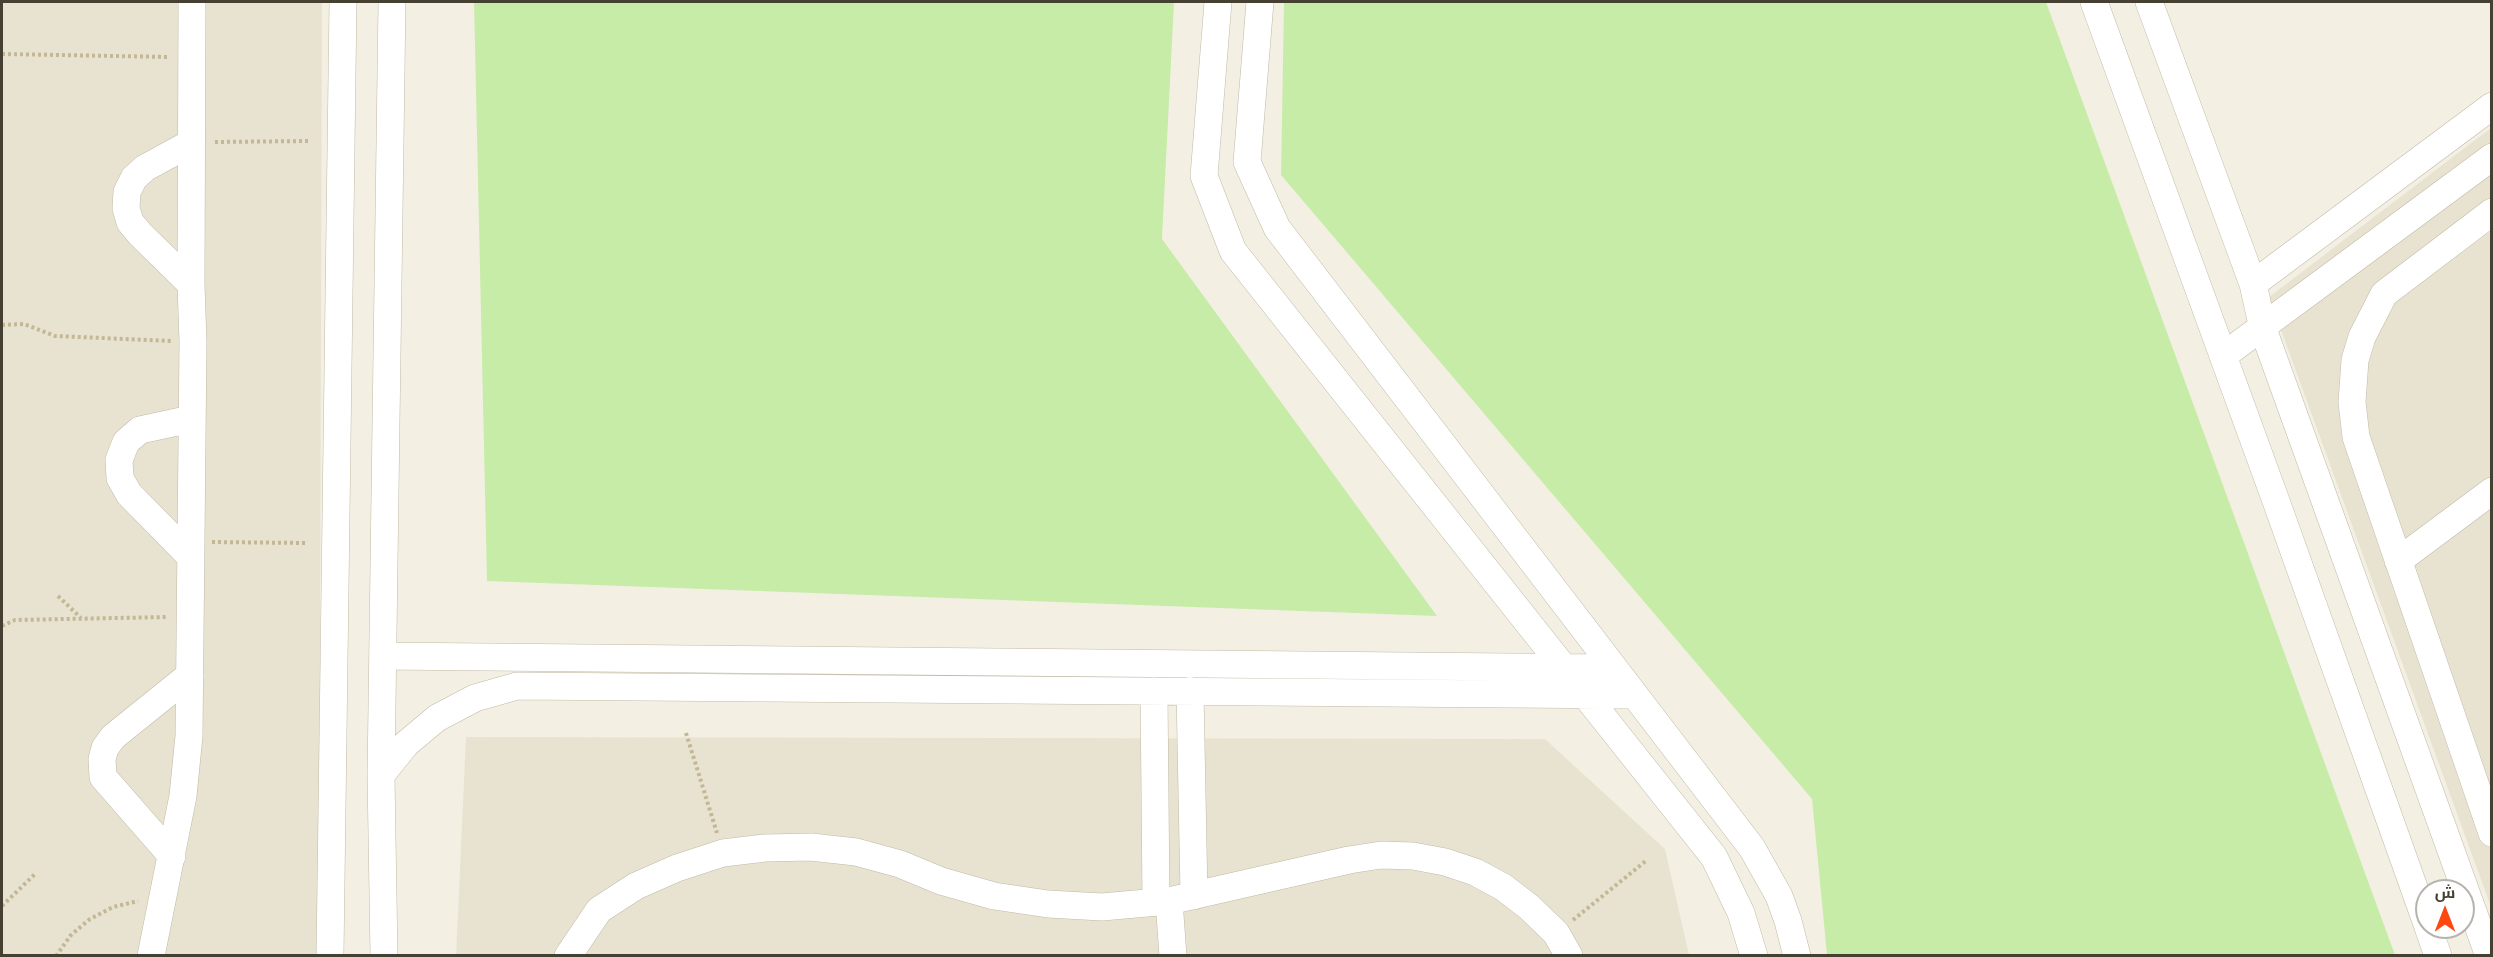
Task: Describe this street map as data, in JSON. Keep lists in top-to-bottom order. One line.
{"north":"top"}
